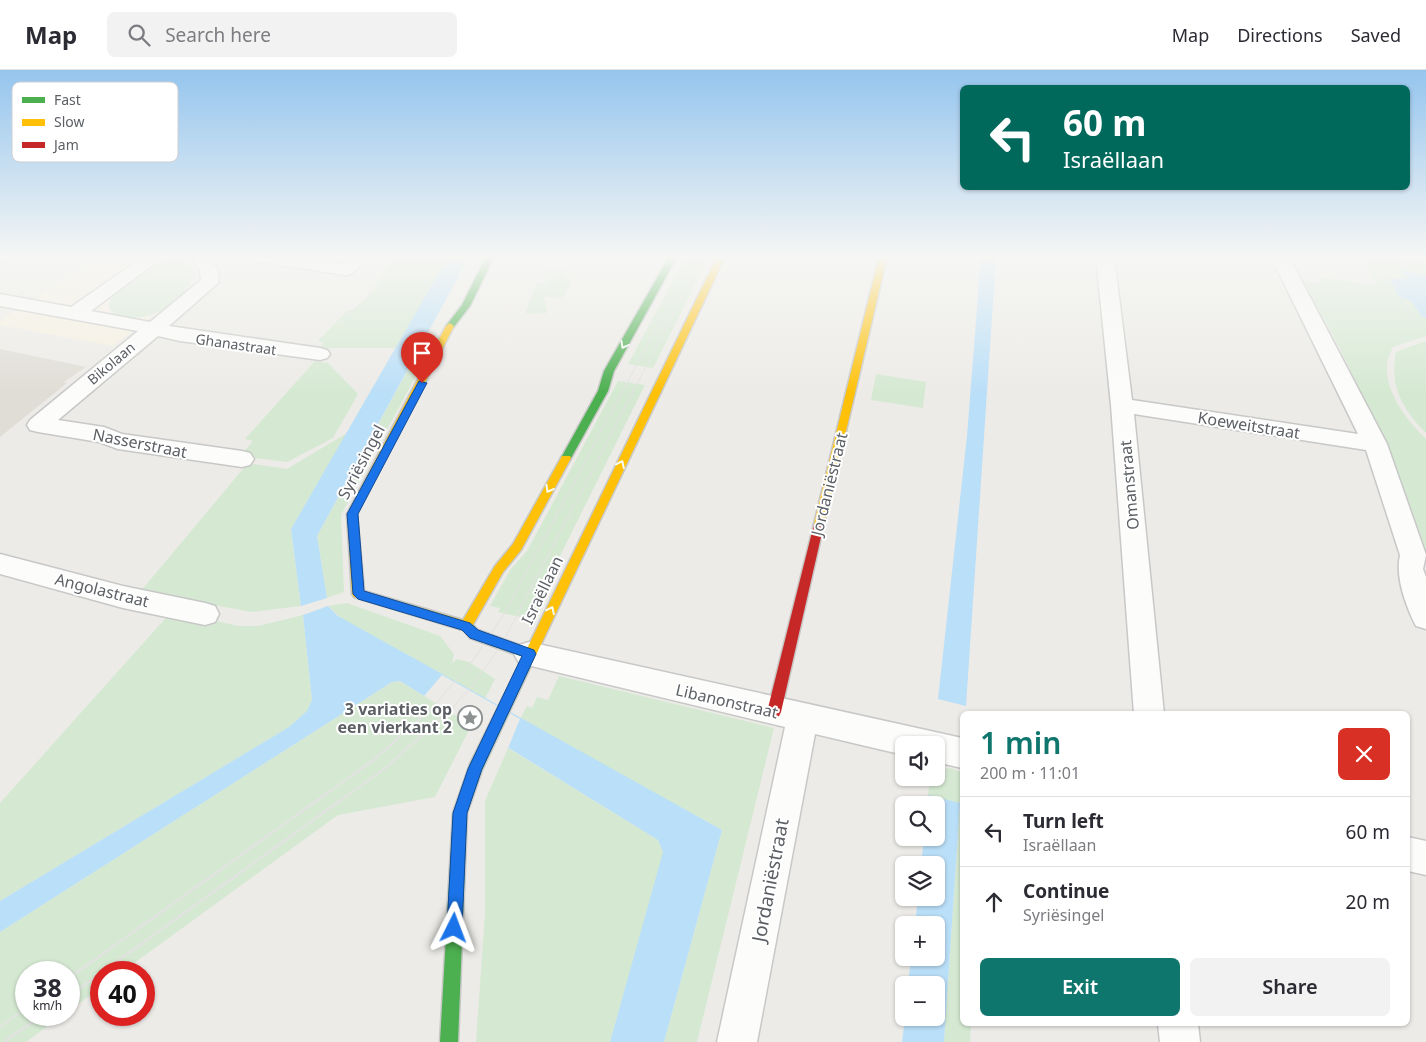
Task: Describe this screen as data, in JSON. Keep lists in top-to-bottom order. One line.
{"streets":{"street":["Ghanastraat","Bikolaan","Koeweitstraat","Nasserstraat","Syriësingel","Jordaniëstraat","Omanstraat","Angolastraat","Israëllaan","Libanonstraat"]},"crossings":[["Ghanastraat","Bikolaan"],["Bikolaan","Nasserstraat"],["Koeweitstraat","Omanstraat"],["Jordaniëstraat","Libanonstraat"],["Israëllaan","Libanonstraat"]],"places":{"place":["3 variaties op een vierkant 2"]},"legend":["Fast","Slow","Jam"],"page":{"header":"Map","search":"Search here","nav":["Map","Directions","Saved"],"turn":["60 m","Israëllaan"],"heading":["1 min","200 m · 11:01"],"map_buttons":["+","−"],"list":[{"name":"Turn left","note":"Israëllaan","value":"60 m"},{"name":"Continue","note":"Syriësingel","value":"20 m"}],"buttons":["Exit","Share"],"speed":"38 km/h","limit":"40"}}
